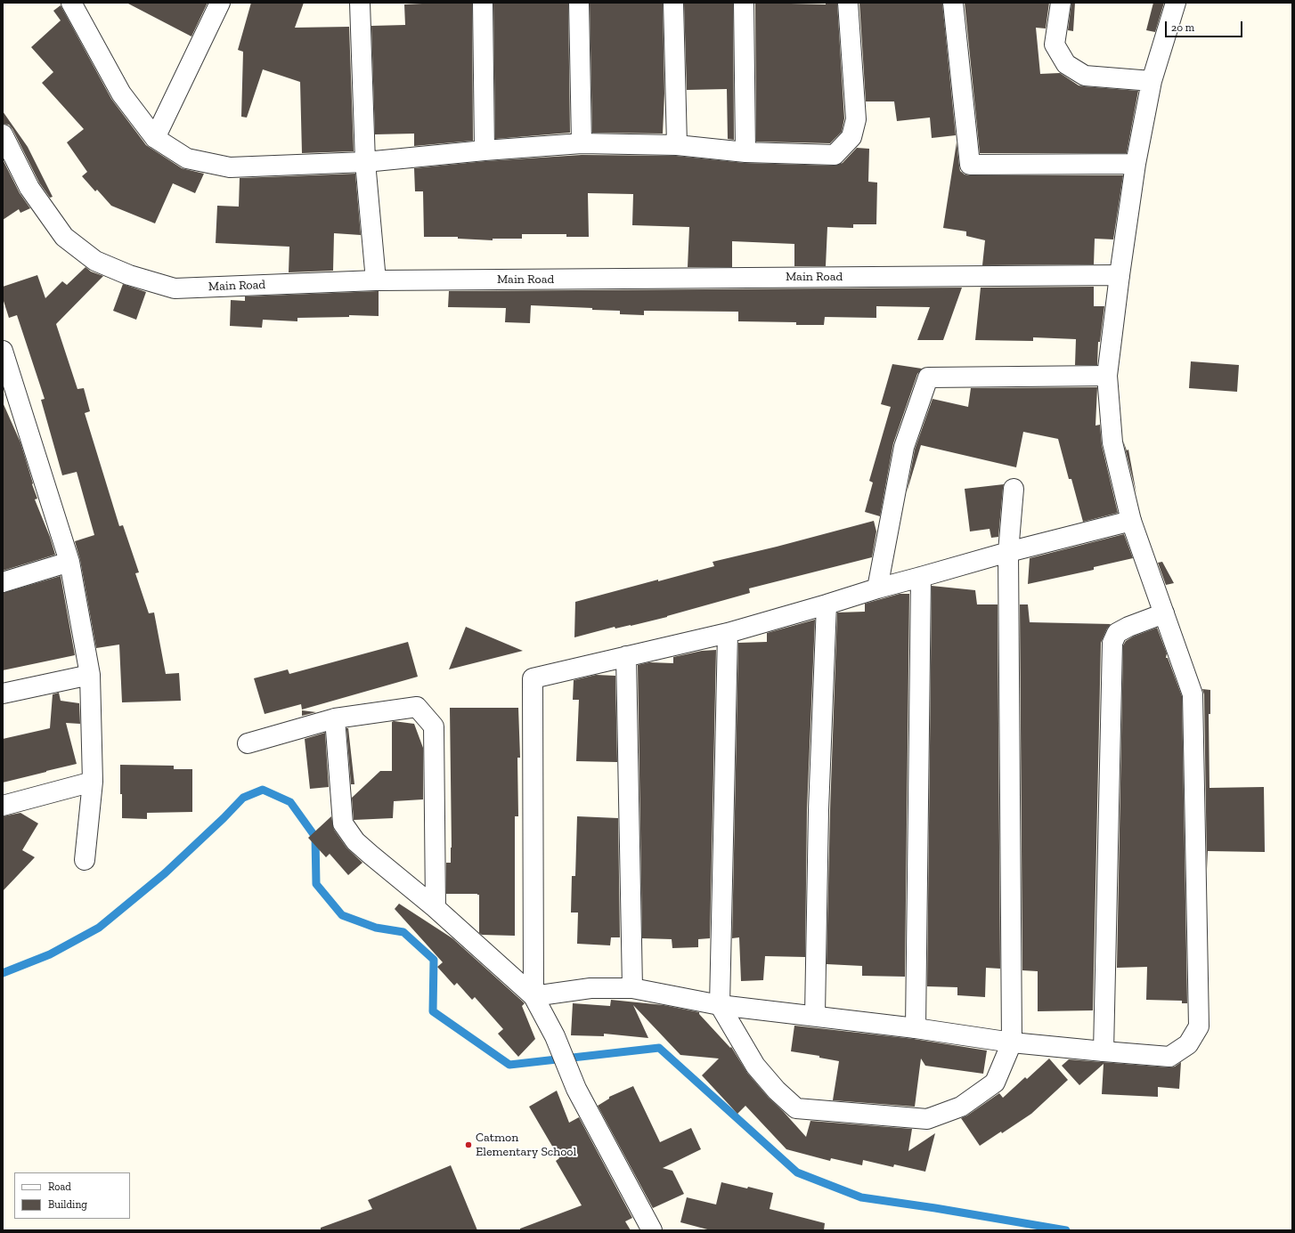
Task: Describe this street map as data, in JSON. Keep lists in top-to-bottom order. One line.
{"streets":{"street":["Main Road"]},"places":["Catmon Elementary School"],"legend":["Road","Building"],"scale_bar":"20 m"}
